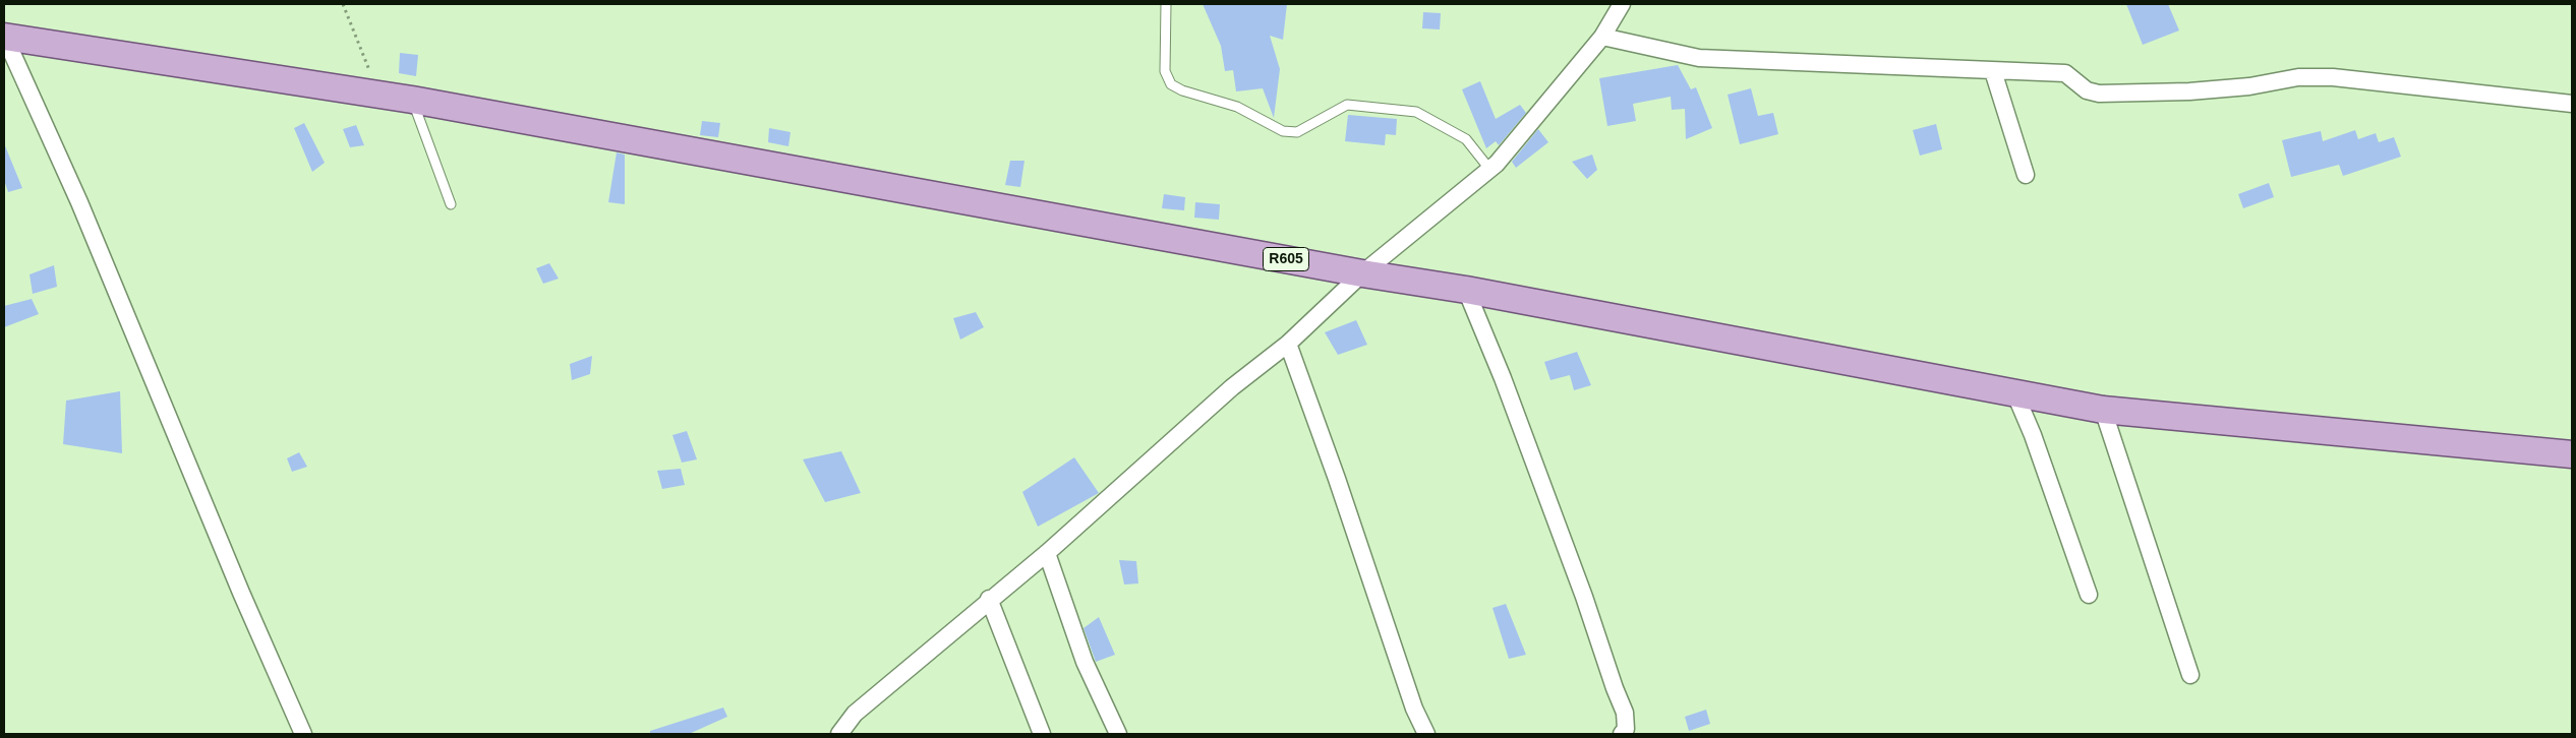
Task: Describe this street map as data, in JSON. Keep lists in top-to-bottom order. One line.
{"streets":{"main road":["R605"]}}
